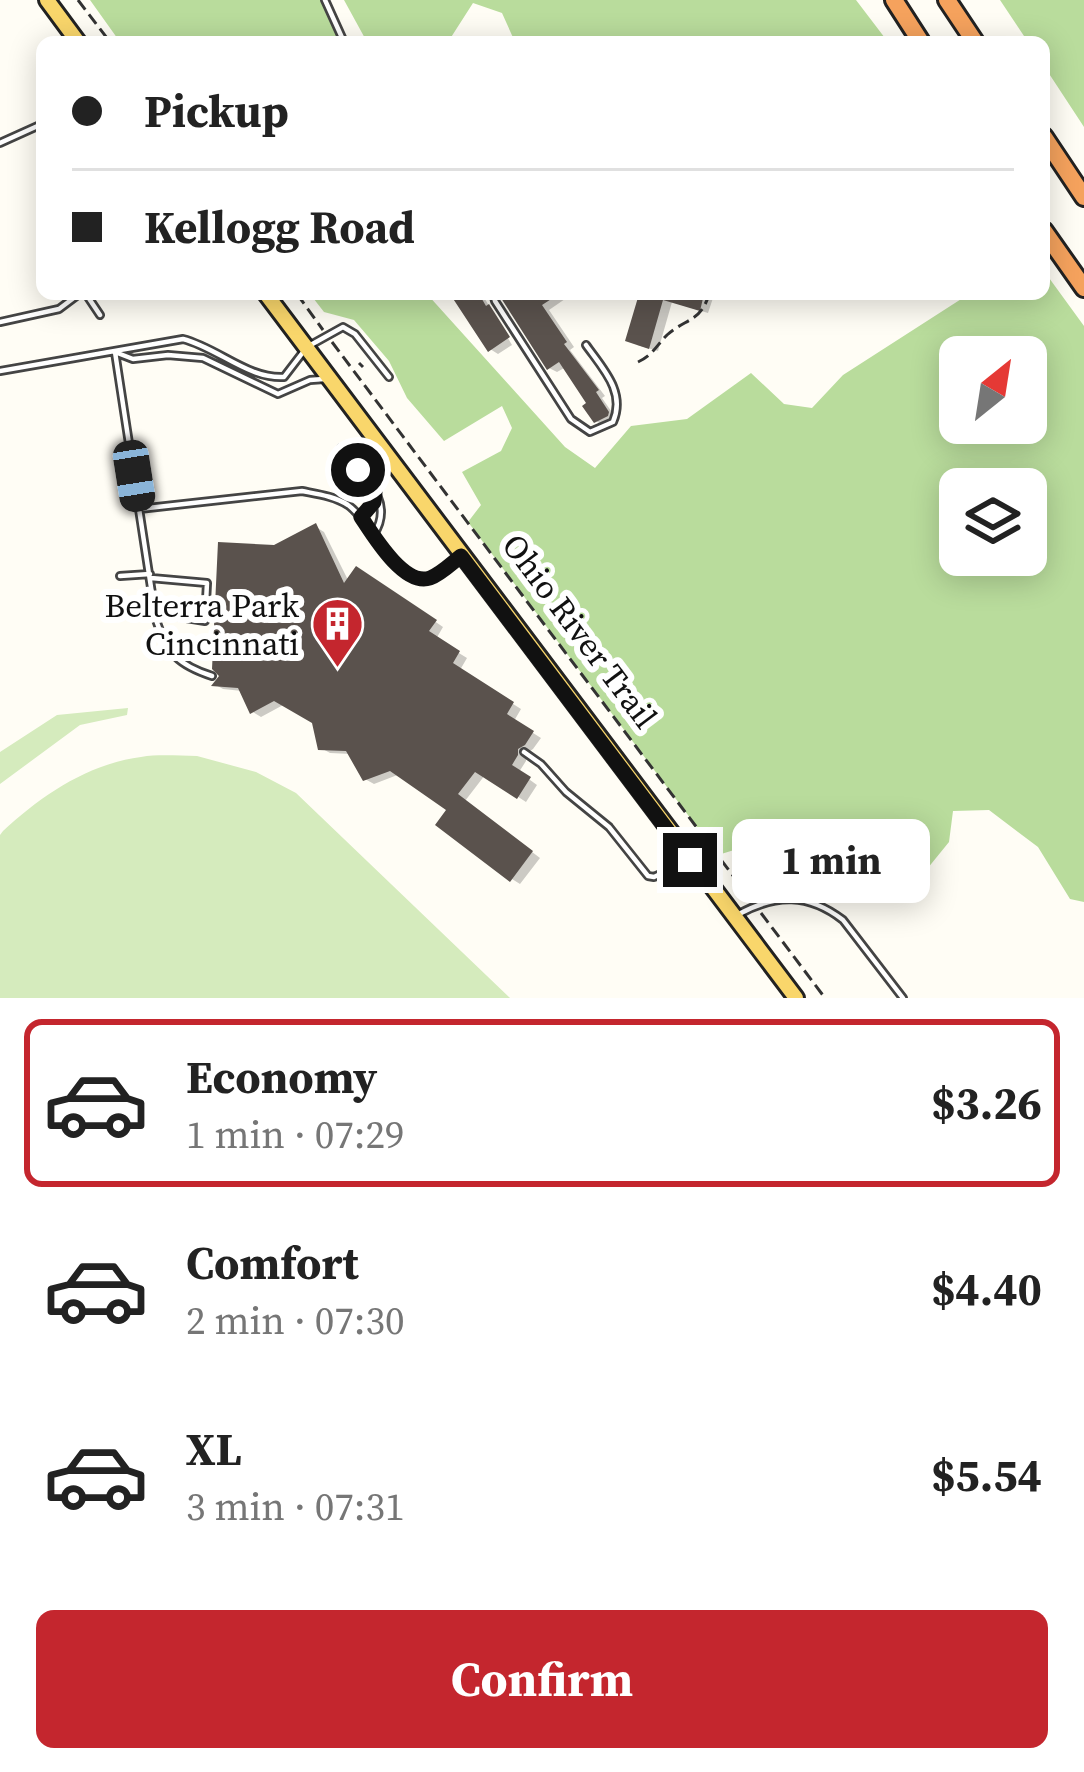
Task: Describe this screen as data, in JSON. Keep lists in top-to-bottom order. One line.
{"streets":{"path":["Ohio River Trail"]},"places":{"building":["Belterra Park Cincinnati"]},"north":"top right","page":{"banner":["Pickup","Kellogg Road"],"bubble":"1 min","list":[{"name":"Economy","note":"1 min · 07:29","value":"$3.26"},{"name":"Comfort","note":"2 min · 07:30","value":"$4.40"},{"name":"XL","note":"3 min · 07:31","value":"$5.54"}],"buttons":"Confirm"}}
